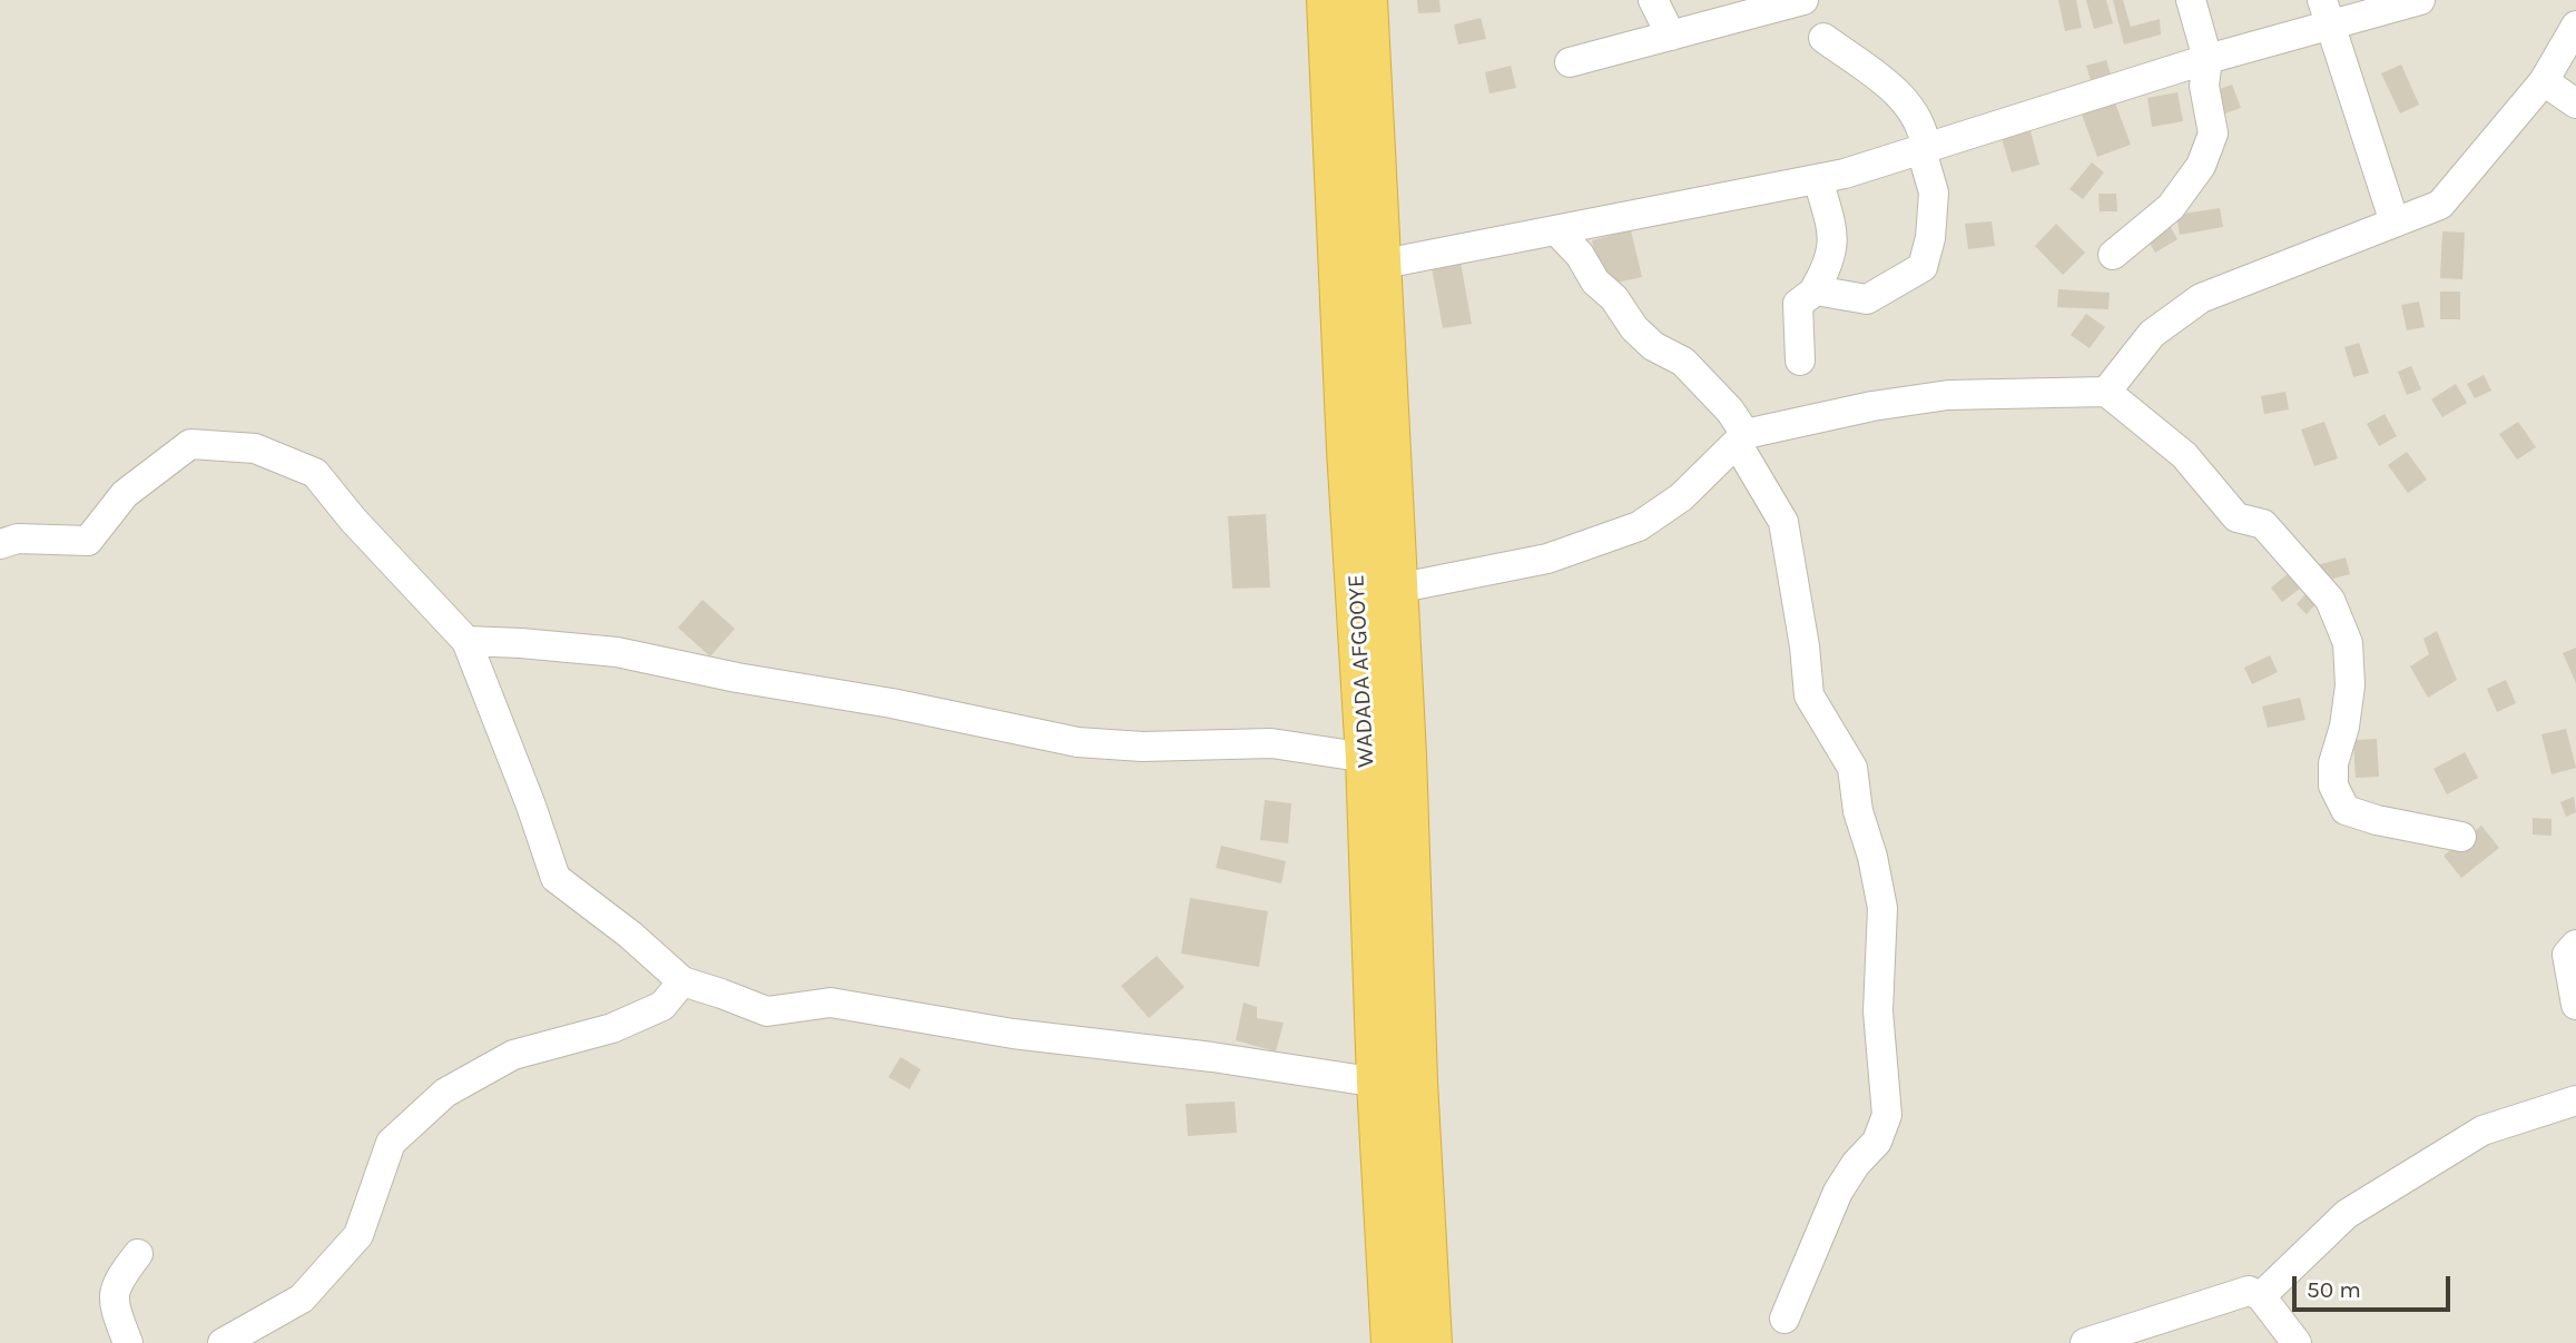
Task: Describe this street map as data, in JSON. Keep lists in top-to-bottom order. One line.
{"streets":{"highway":["WADADA AFGOOYE"]},"scale_bar":"50 m"}
